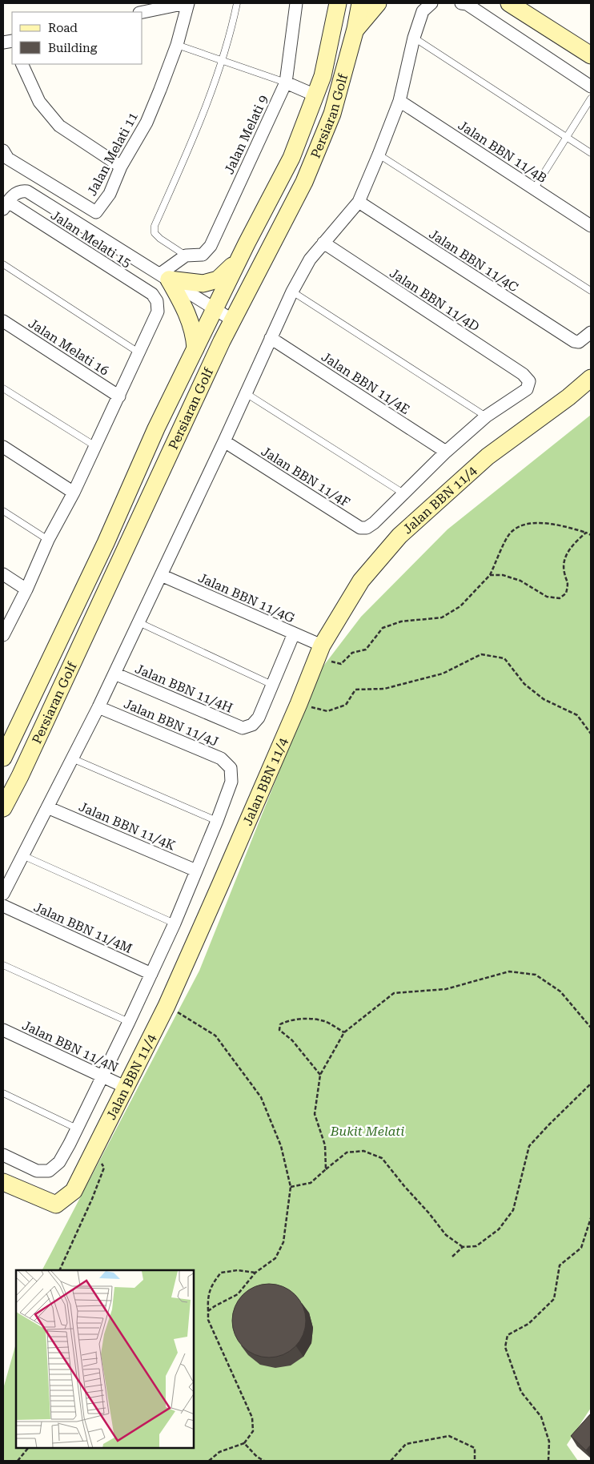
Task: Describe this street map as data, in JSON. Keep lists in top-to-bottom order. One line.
{"streets":{"street":["Persiaran Golf","Jalan Melati 9","Jalan BBN 11/4B","Jalan Melati 11","Jalan Melati 15","Jalan BBN 11/4C","Jalan BBN 11/4D","Jalan Melati 16","Jalan BBN 11/4E","Jalan BBN 11/4F","Jalan BBN 11/4","Jalan BBN 11/4G","Jalan BBN 11/4H","Jalan BBN 11/4J","Jalan BBN 11/4K","Jalan BBN 11/4M","Jalan BBN 11/4N"]},"crossings":[["Jalan BBN 11/4","Jalan BBN 11/4G"],["Jalan BBN 11/4","Jalan BBN 11/4N"]],"parks":["Bukit Melati"],"legend":["Road","Building"]}
